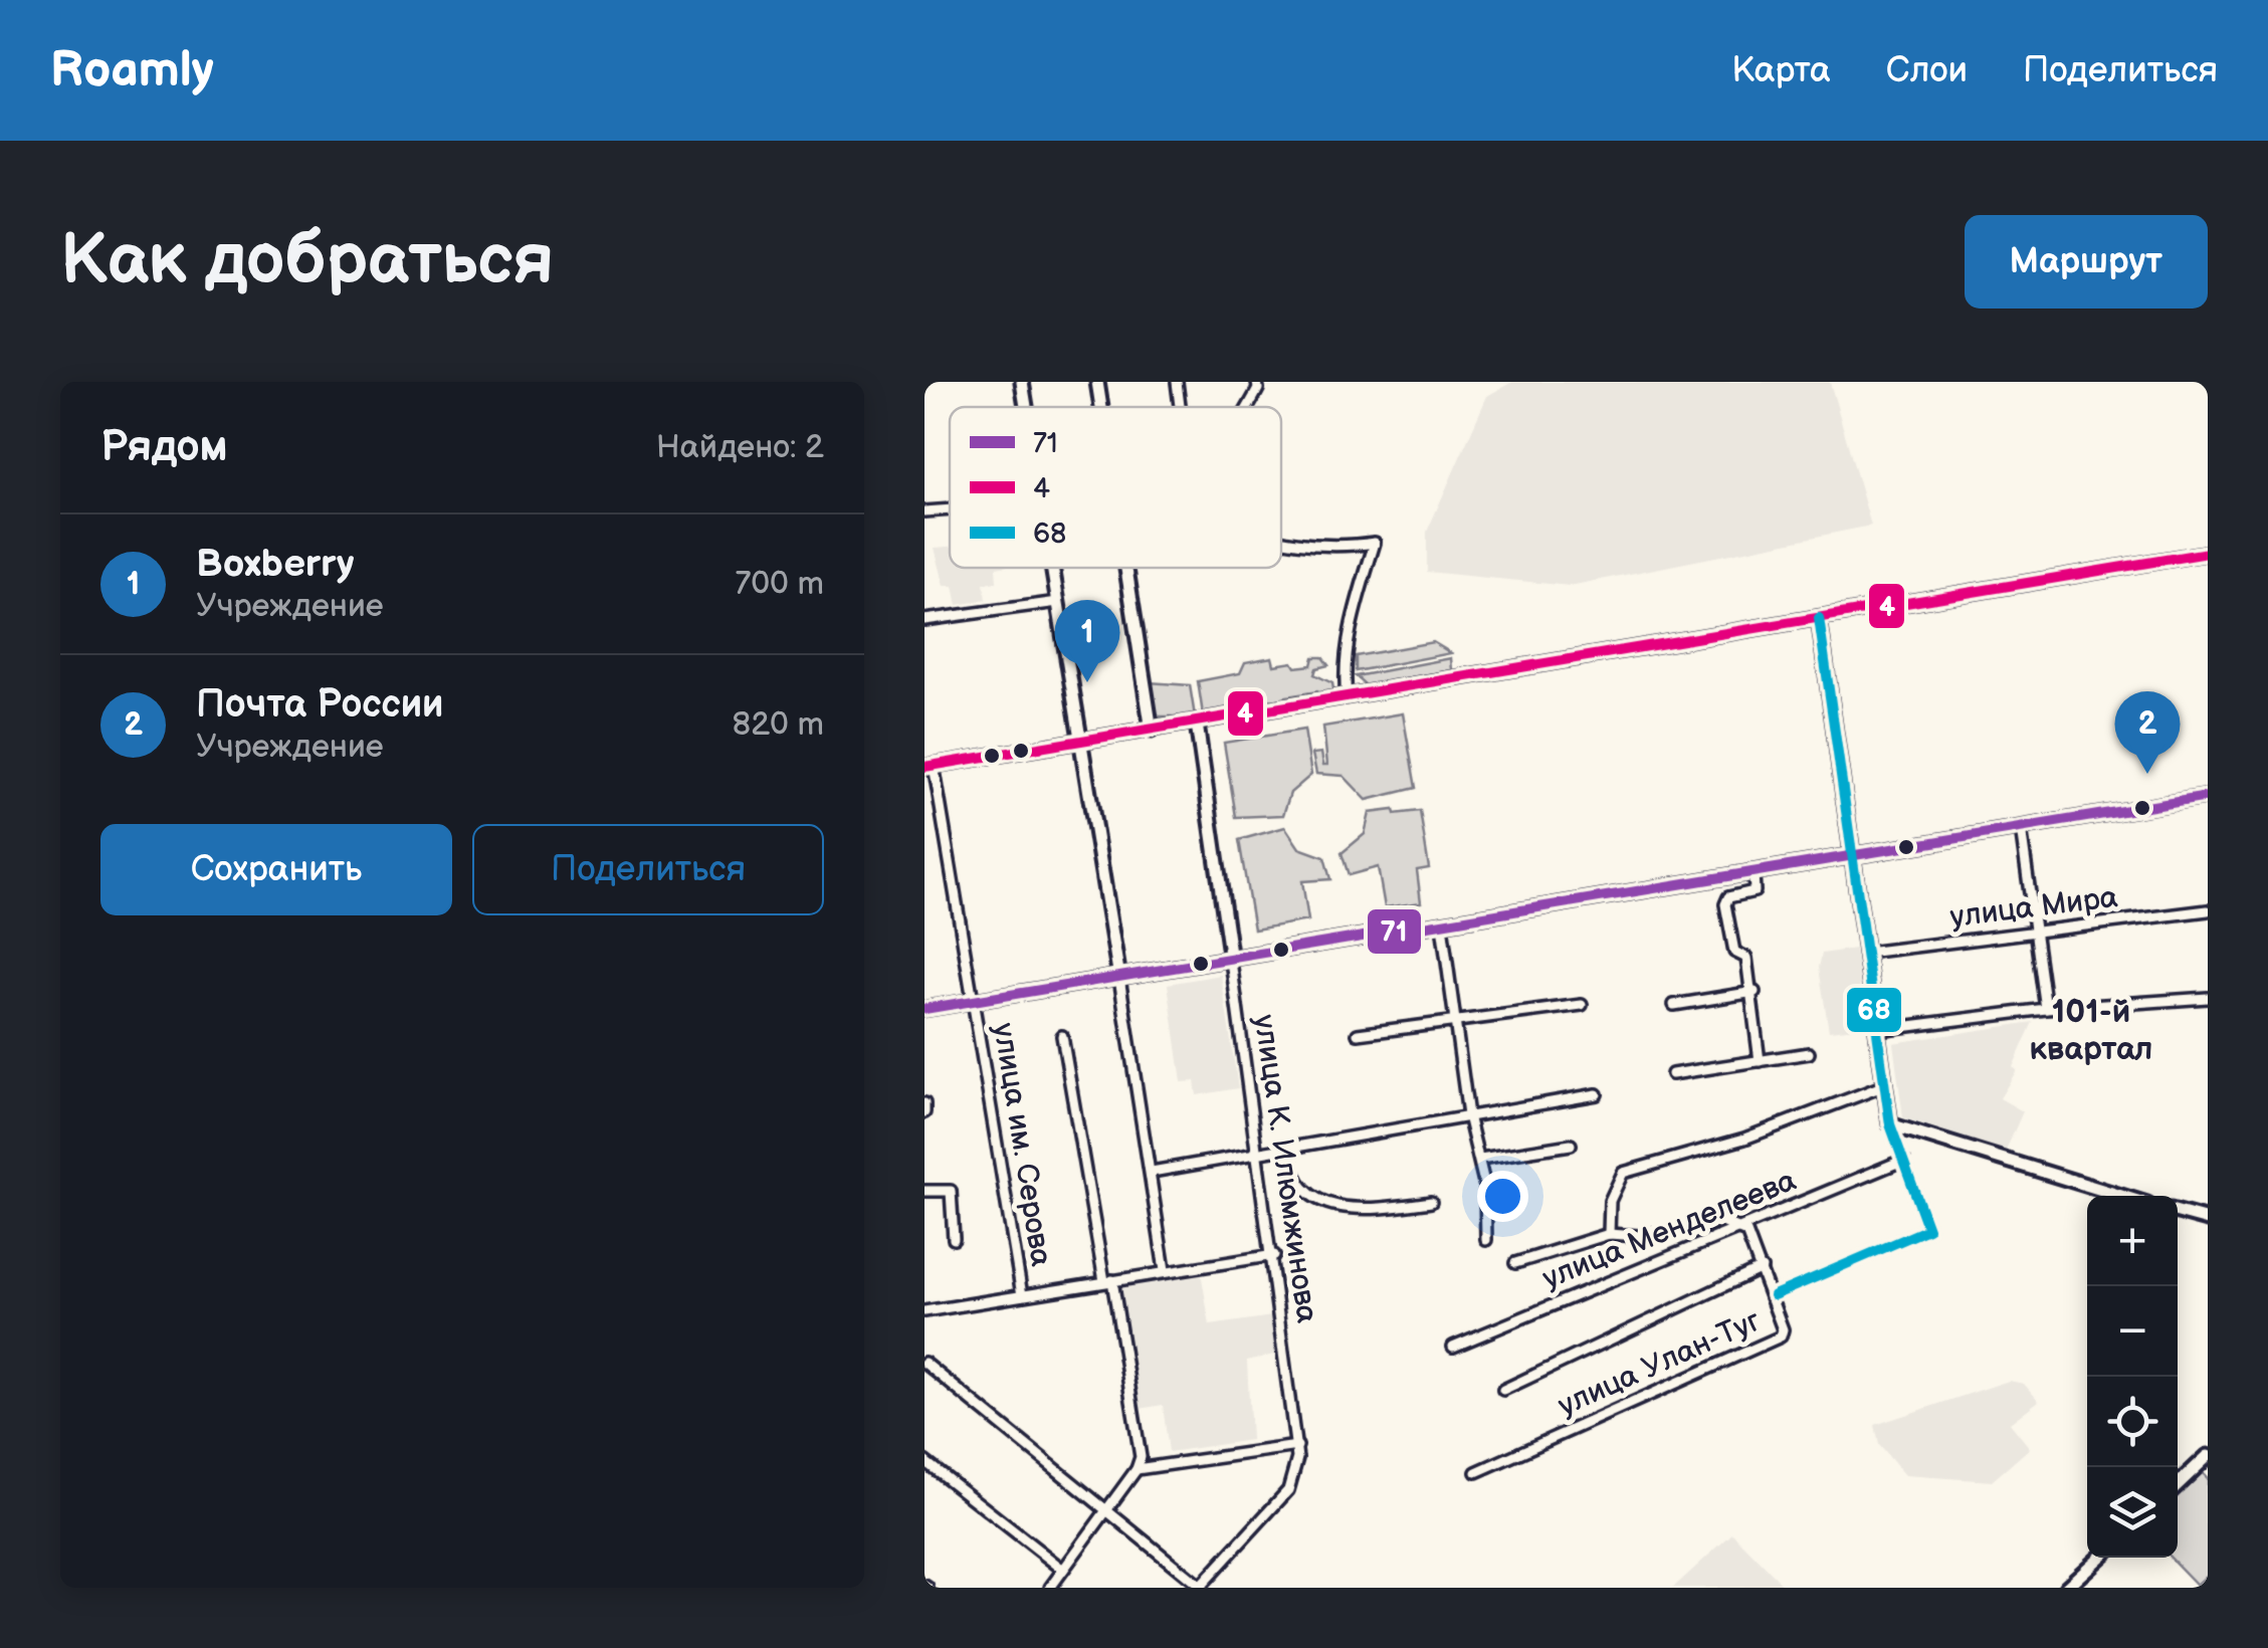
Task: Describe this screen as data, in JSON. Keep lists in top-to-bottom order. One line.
{"streets":{"main road":["улица К. Илюмжинова"],"street":["улица Мира","улица им. Серова","улица Менделеева","улица Улан-Туг"]},"crossings":[["улица Менделеева","улица Улан-Туг"]],"districts":["101-й квартал"],"lines":["transit line 4","transit line 68","transit line 71"],"legend":["71","4","68"],"page":{"header":"Roamly","nav":["Карта","Слои","Поделиться"],"buttons":["Маршрут",["Сохранить","Поделиться"]],"title":"Как добраться","heading":["Рядом","Найдено: 2"],"list":[{"mark":"1","name":"Boxberry","note":"Учреждение","value":"700 m"},{"mark":"2","name":"Почта России","note":"Учреждение","value":"820 m"}],"pins":["1","2"],"map_buttons":["+","−"]}}
